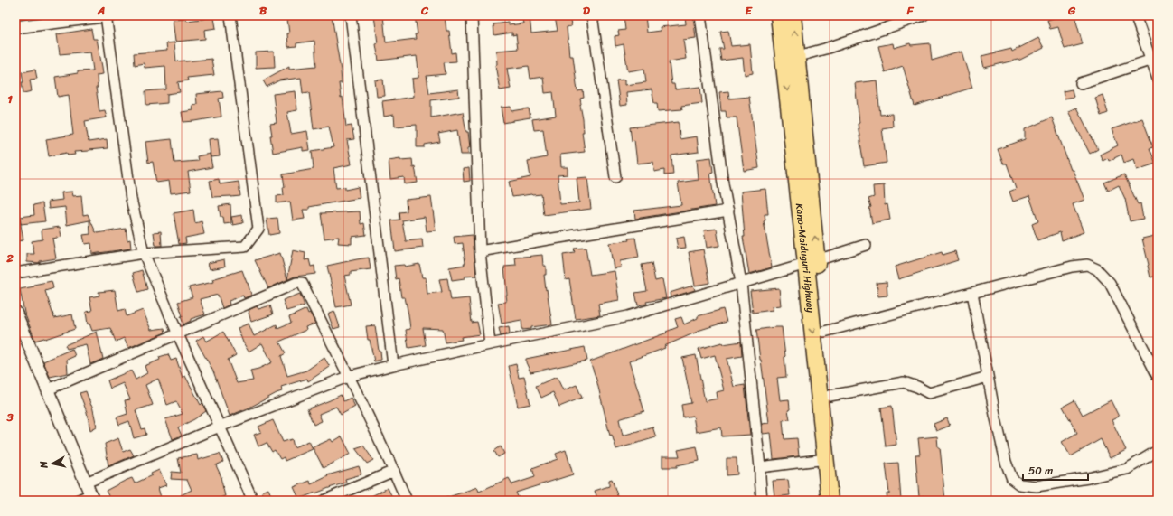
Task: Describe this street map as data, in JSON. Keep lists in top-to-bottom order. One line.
{"streets":{"highway":["Kano-Maiduguri Highway"]},"scale_bar":"50 m","north":"left","grid":{"columns":["A","B","C","D","E","F","G"],"rows":["1","2","3"]}}
